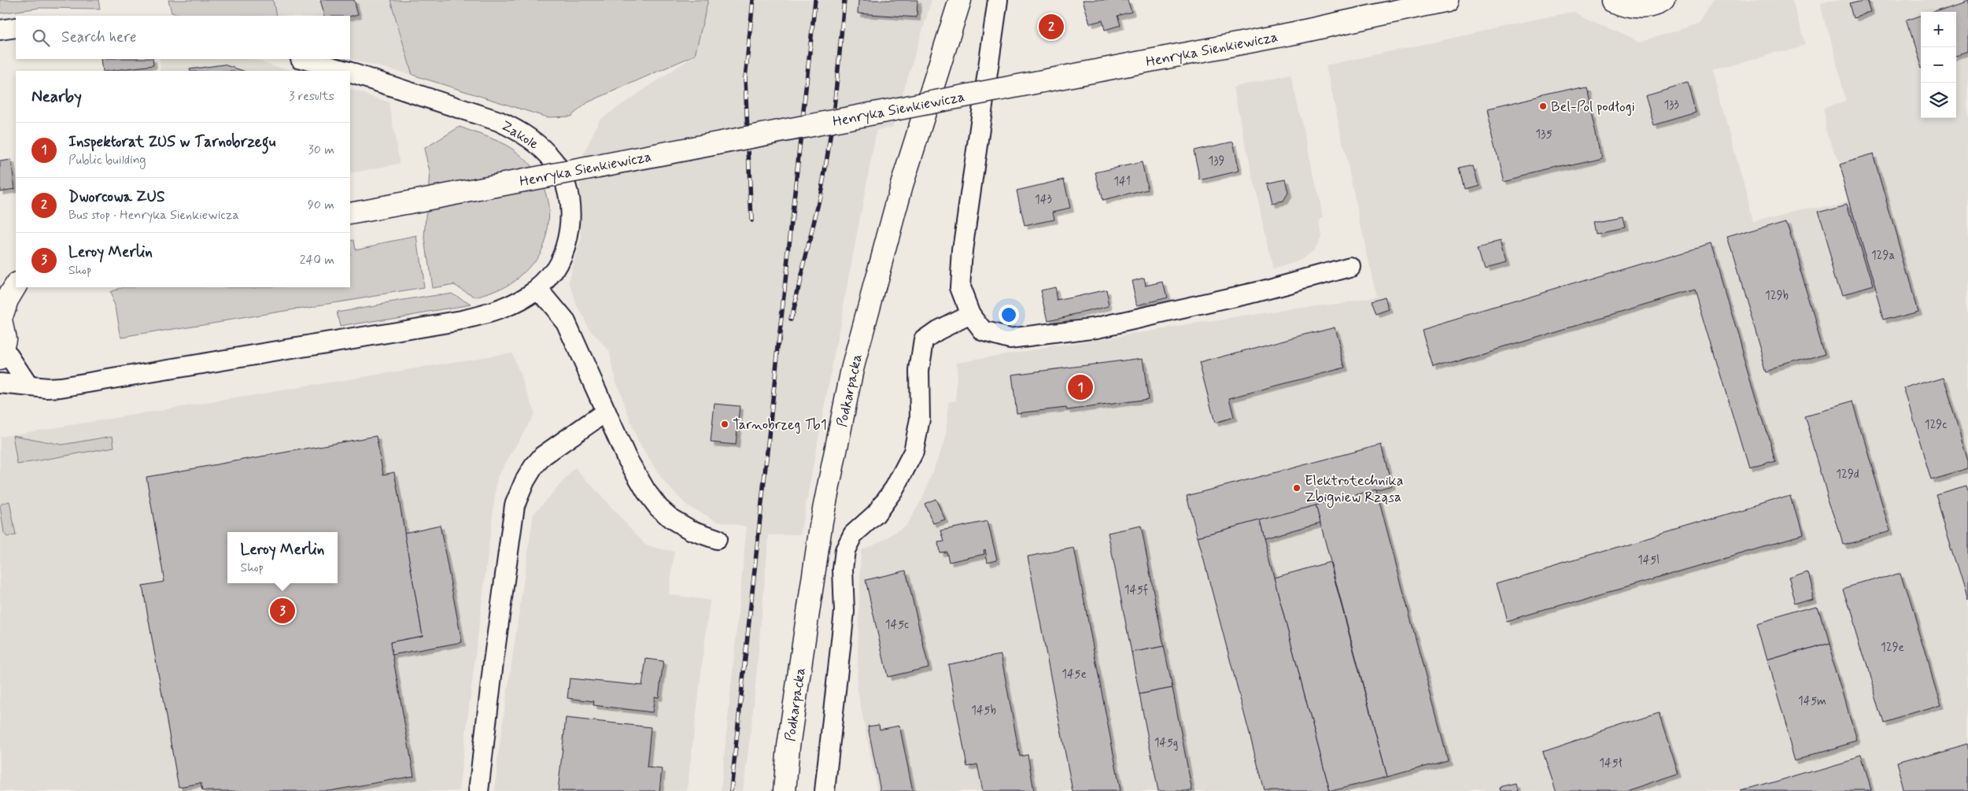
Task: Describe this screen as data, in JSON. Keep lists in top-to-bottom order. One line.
{"streets":{"main road":["Henryka Sienkiewicza","Podkarpacka"],"street":["Zakole"]},"places":["Bel-Pol podłogi","Tarnobrzeg Tb1","Elektrotechnika Zbigniew Rząsa"],"house_numbers":["133","135","139","141","143","129a","129b","129c","129d","145l","145f","145c","129e","145e","145m","145b","145g","145ł"],"page":{"map_buttons":["+","−"],"pins":["2","1","3"],"search":"Search here","heading":["Nearby","3 results"],"list":[{"mark":"1","name":"Inspektorat ZUS w Tarnobrzegu","note":"Public building","value":"30 m"},{"mark":"2","name":"Dworcowa ZUS","note":"Bus stop · Henryka Sienkiewicza","value":"90 m"},{"mark":"3","name":"Leroy Merlin","note":"Shop","value":"240 m"}],"popup":["Leroy Merlin","Shop"]}}
